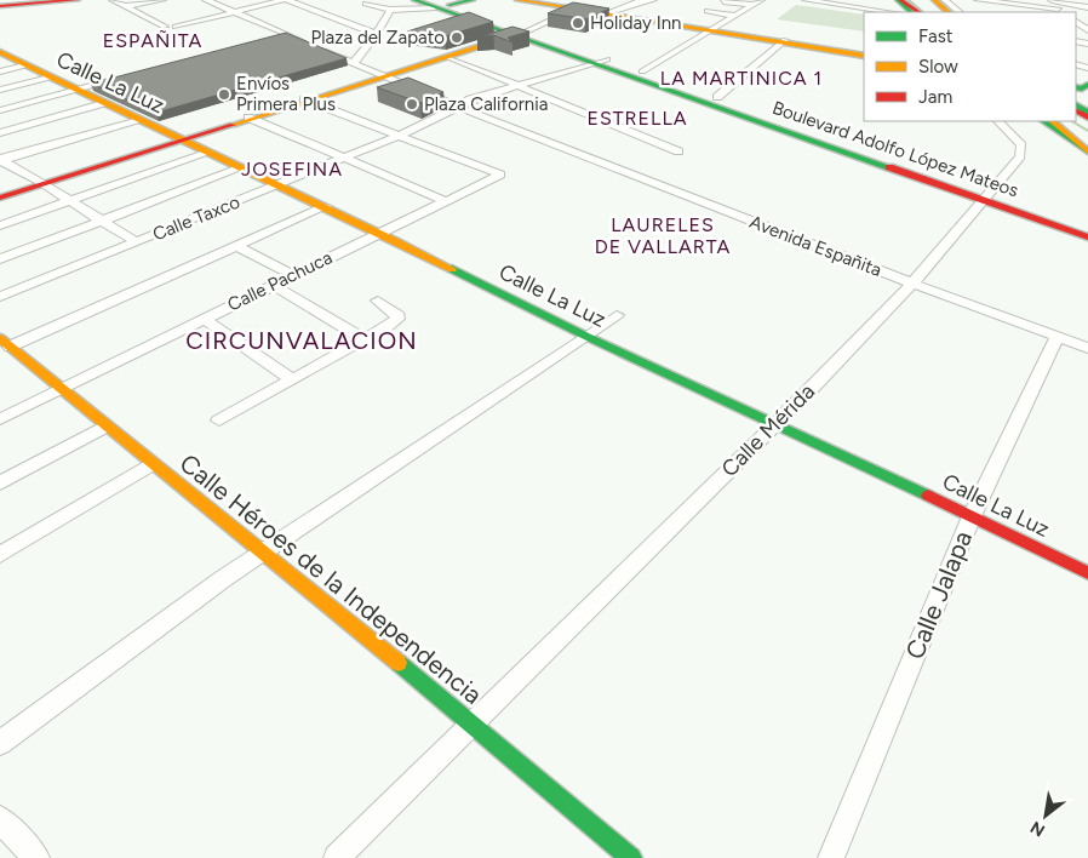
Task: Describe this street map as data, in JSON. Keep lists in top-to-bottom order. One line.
{"streets":{"main road":["Calle La Luz","Boulevard Adolfo López Mateos","Calle Héroes de la Independencia"],"street":["Calle Taxco","Avenida Españita","Calle Pachuca","Calle Mérida","Calle Jalapa"]},"crossings":[["Calle La Luz","Calle Taxco"],["Calle La Luz","Calle Pachuca"],["Calle La Luz","Calle Mérida"],["Calle La Luz","Calle Jalapa"],["Boulevard Adolfo López Mateos","Calle Taxco"],["Boulevard Adolfo López Mateos","Calle Mérida"],["Calle Taxco","Avenida Españita"],["Calle Taxco","Calle Pachuca"],["Avenida Españita","Calle Mérida"],["Avenida Españita","Calle Jalapa"],["Calle Pachuca","Calle Héroes de la Independencia"],["Calle Mérida","Calle Héroes de la Independencia"]],"districts":["ESPAÑITA","LA MARTINICA 1","ESTRELLA","JOSEFINA","LAURELES DE VALLARTA","CIRCUNVALACION"],"places":["Holiday Inn","Plaza del Zapato","Envíos Primera Plus","Plaza California"],"legend":["Fast","Slow","Jam"],"north":"bottom left"}
